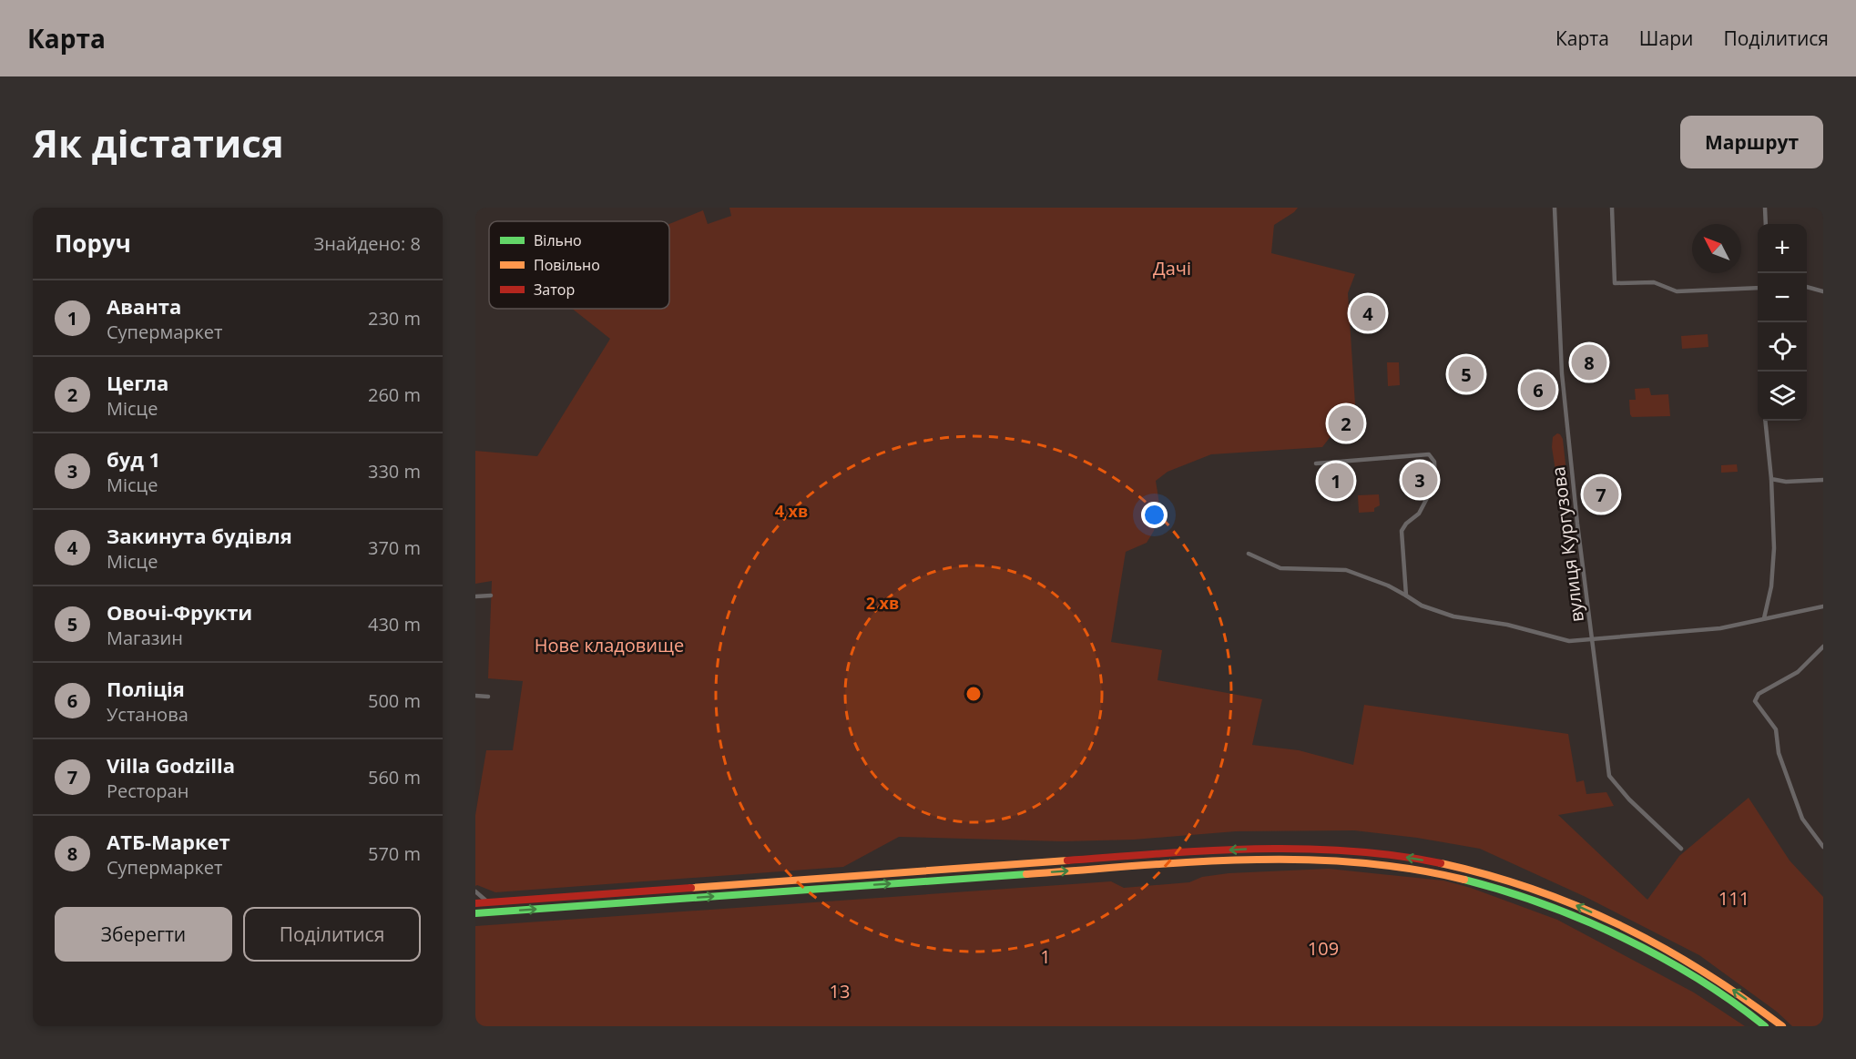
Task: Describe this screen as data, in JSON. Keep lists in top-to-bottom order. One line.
{"streets":{"street":["вулиця Кургузова"]},"parks":["Дачі","Нове кладовище","111","109","1","13"],"legend":["Вільно","Повільно","Затор"],"north":"top left","page":{"header":"Карта","nav":["Карта","Шари","Поділитися"],"buttons":["Маршрут",["Зберегти","Поділитися"]],"title":"Як дістатися","heading":["Поруч","Знайдено: 8"],"map_buttons":["+","−"],"list":[{"mark":"1","name":"Аванта","note":"Супермаркет","value":"230 m"},{"mark":"2","name":"Цегла","note":"Місце","value":"260 m"},{"mark":"3","name":"буд 1","note":"Місце","value":"330 m"},{"mark":"4","name":"Закинута будівля","note":"Місце","value":"370 m"},{"mark":"5","name":"Овочі-Фрукти","note":"Магазин","value":"430 m"},{"mark":"6","name":"Поліція","note":"Установа","value":"500 m"},{"mark":"7","name":"Villa Godzilla","note":"Ресторан","value":"560 m"},{"mark":"8","name":"АТБ-Маркет","note":"Супермаркет","value":"570 m"}],"pins":["4","8","5","6","2","3","1","7"]},"rings":["4 хв","2 хв"]}
